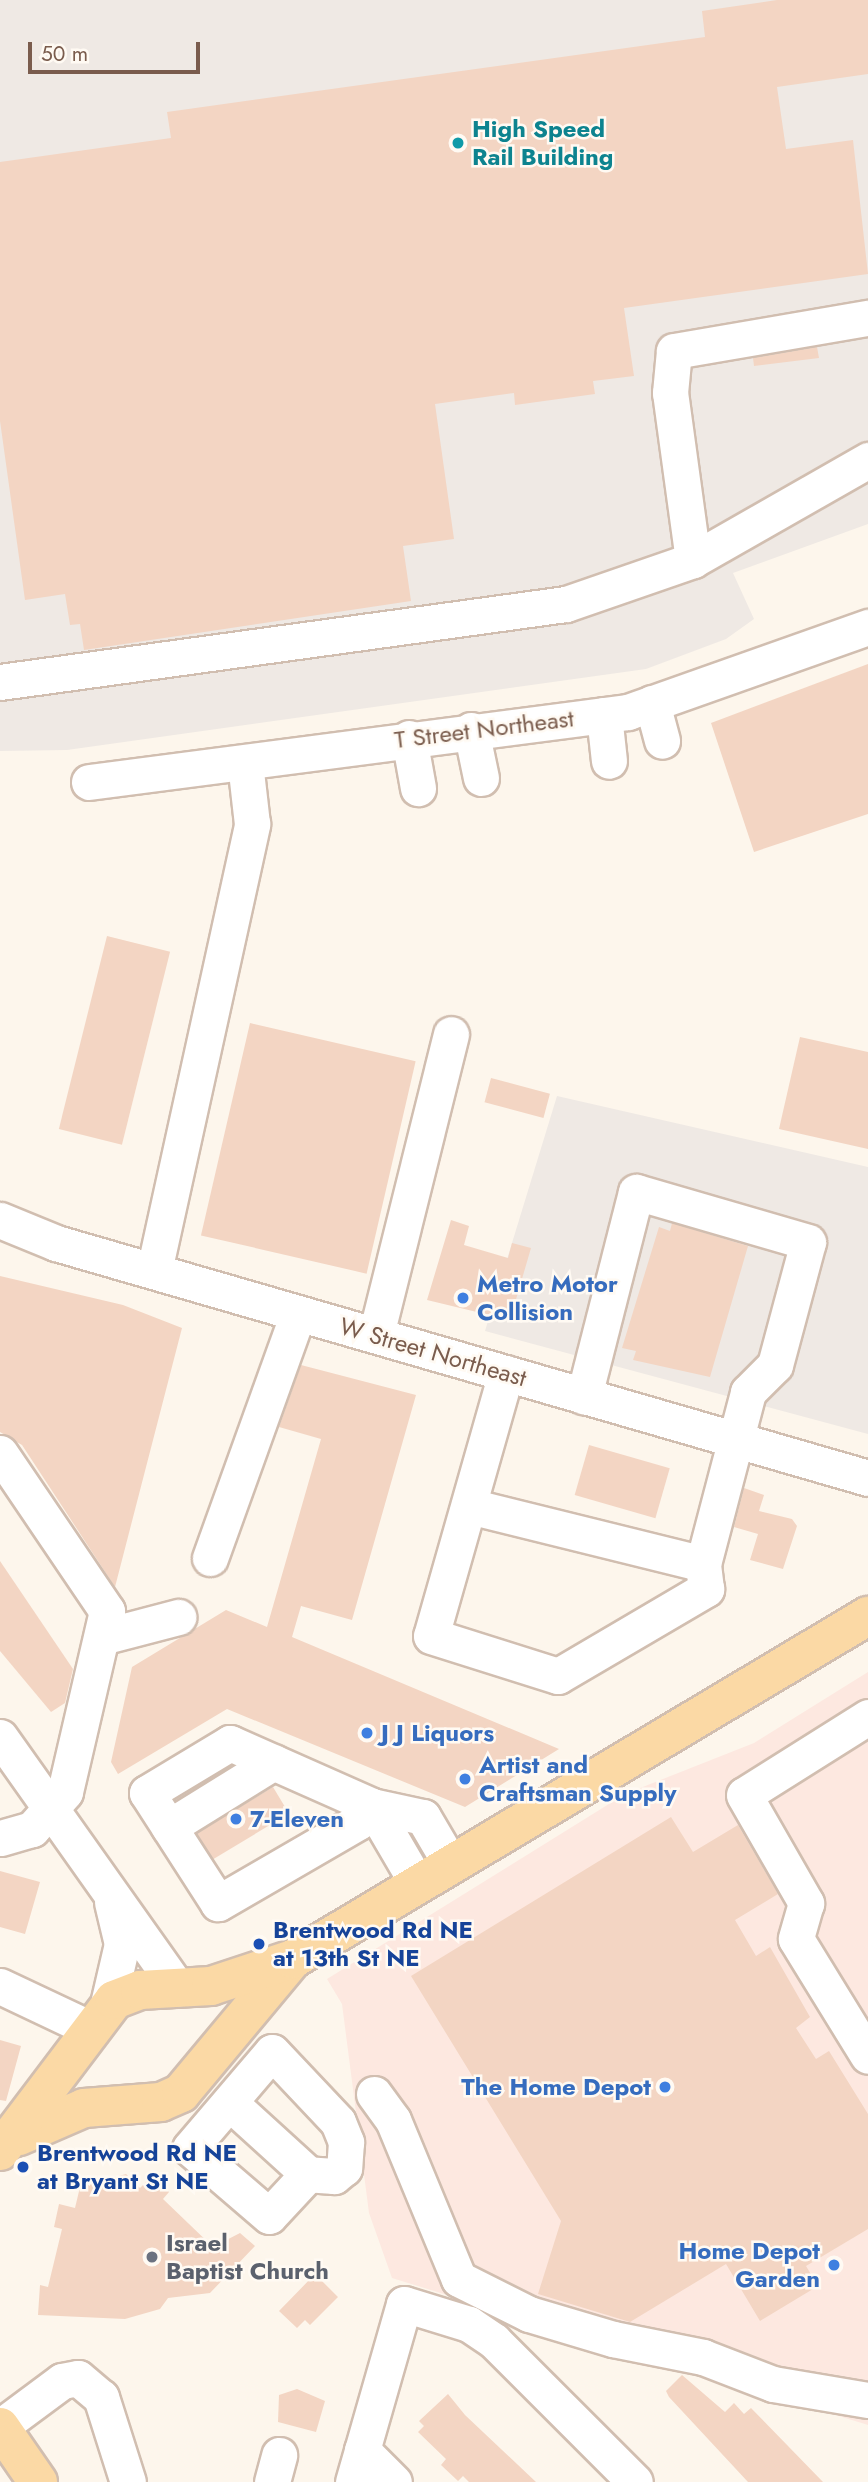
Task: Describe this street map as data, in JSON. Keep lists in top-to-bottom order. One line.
{"streets":{"street":["T Street Northeast","W Street Northeast"]},"places":["High Speed Rail Building","Metro Motor Collision","J J Liquors","Artist and Craftsman Supply","7-Eleven","Brentwood Rd NE at 13th St NE","The Home Depot","Brentwood Rd NE at Bryant St NE","Israel Baptist Church","Home Depot Garden"],"scale_bar":"50 m"}
